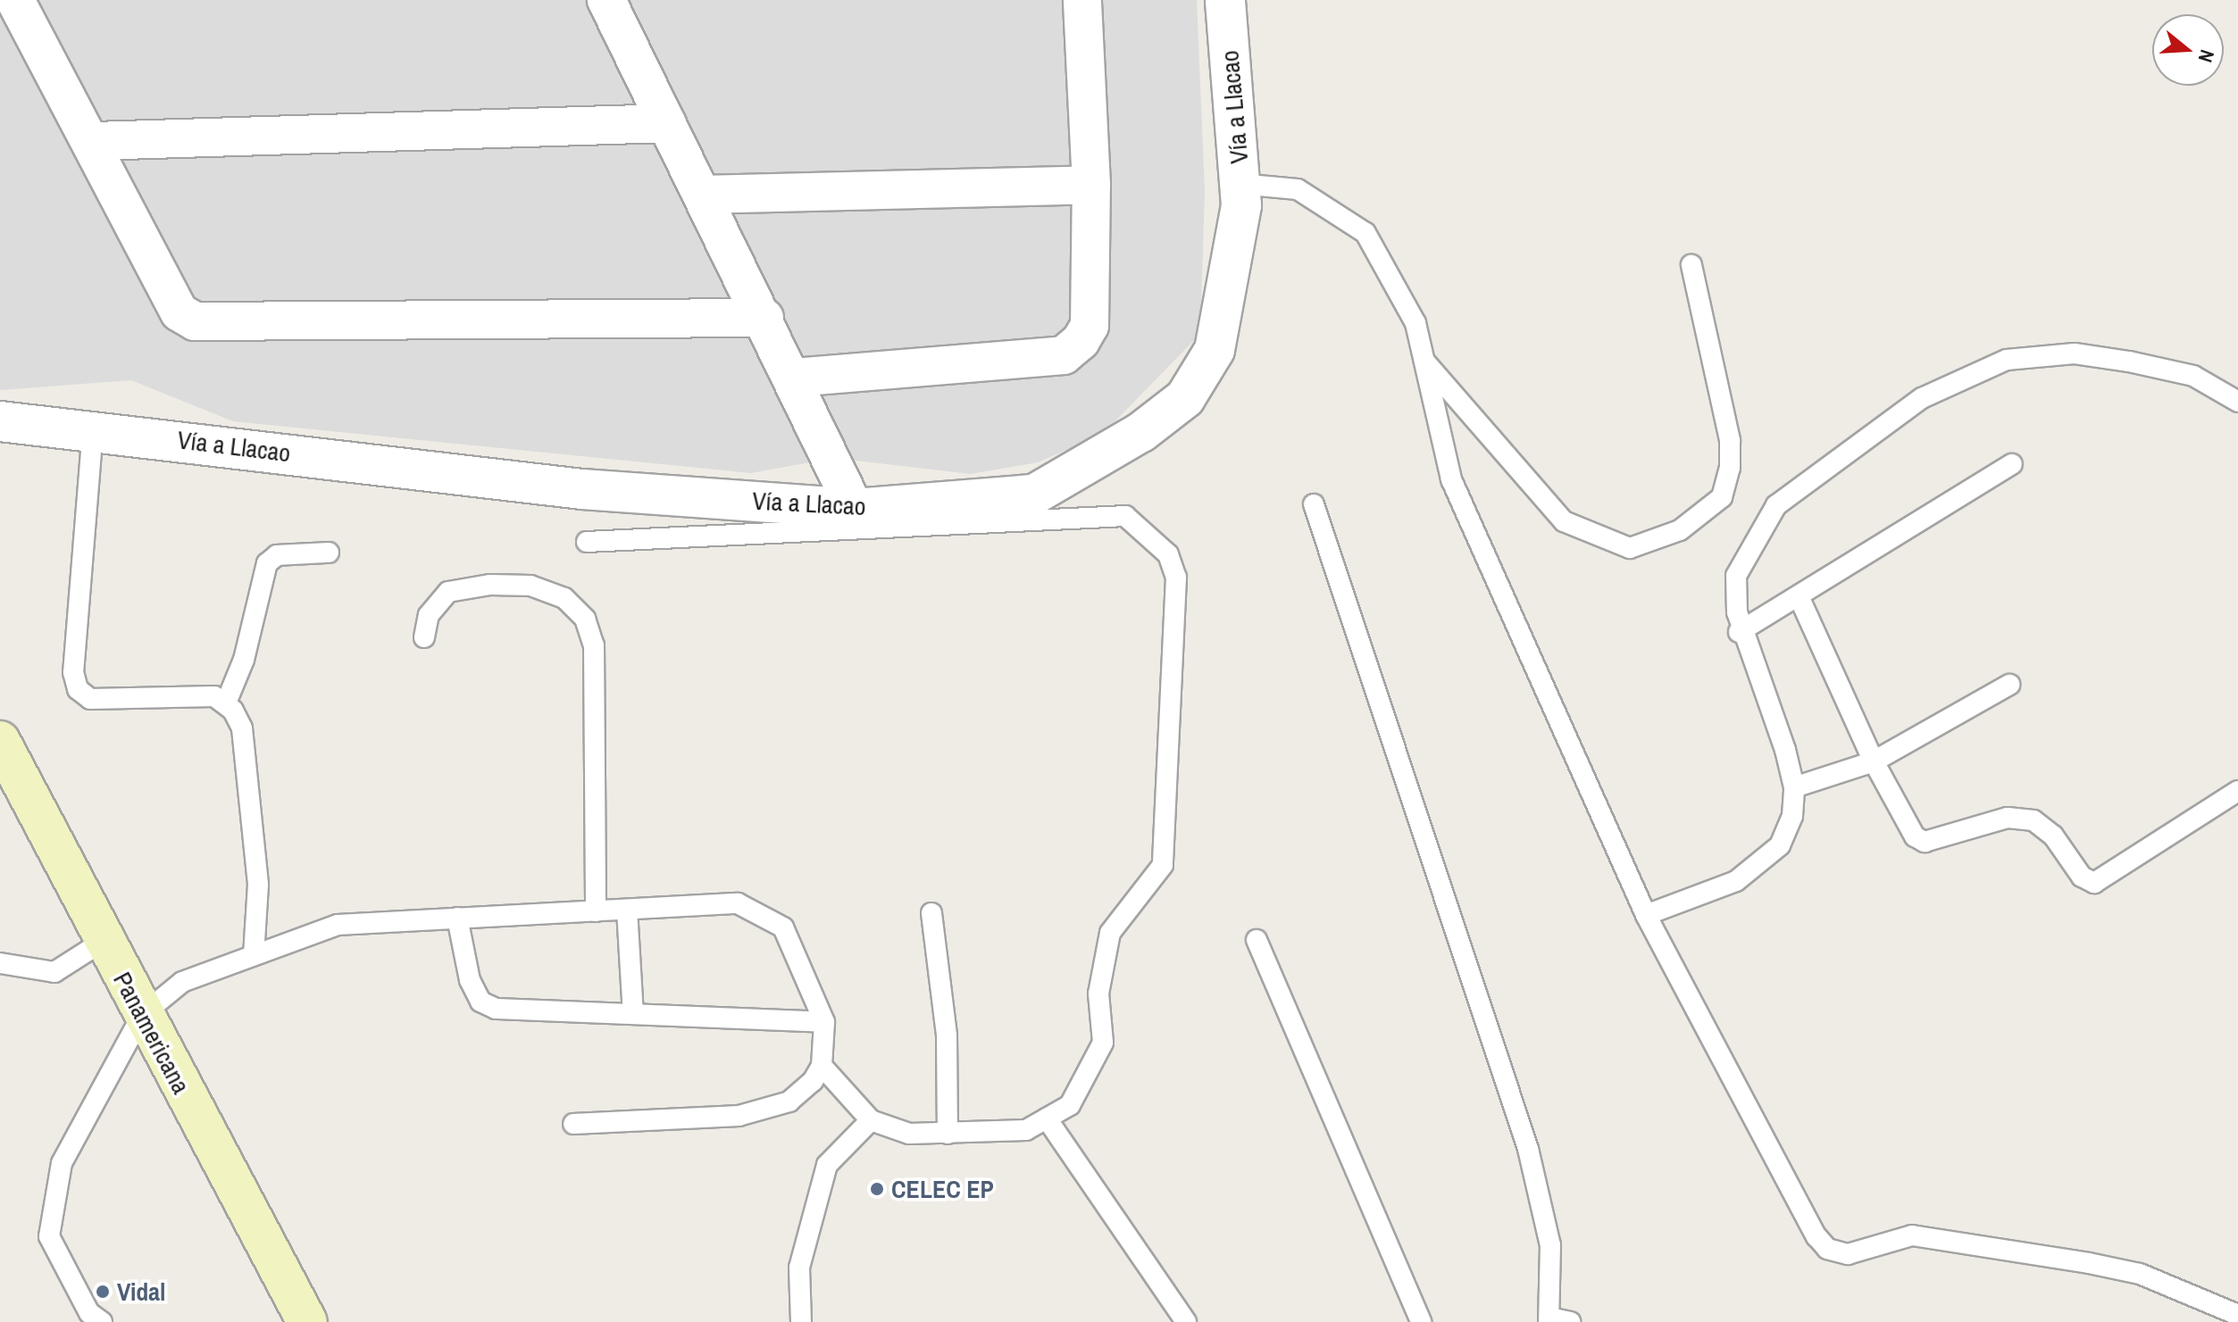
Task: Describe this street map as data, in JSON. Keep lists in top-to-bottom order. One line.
{"streets":{"main road":["Panamericana"],"street":["Vía a Llacao"]},"places":["CELEC EP","Vidal"],"north":"right"}
